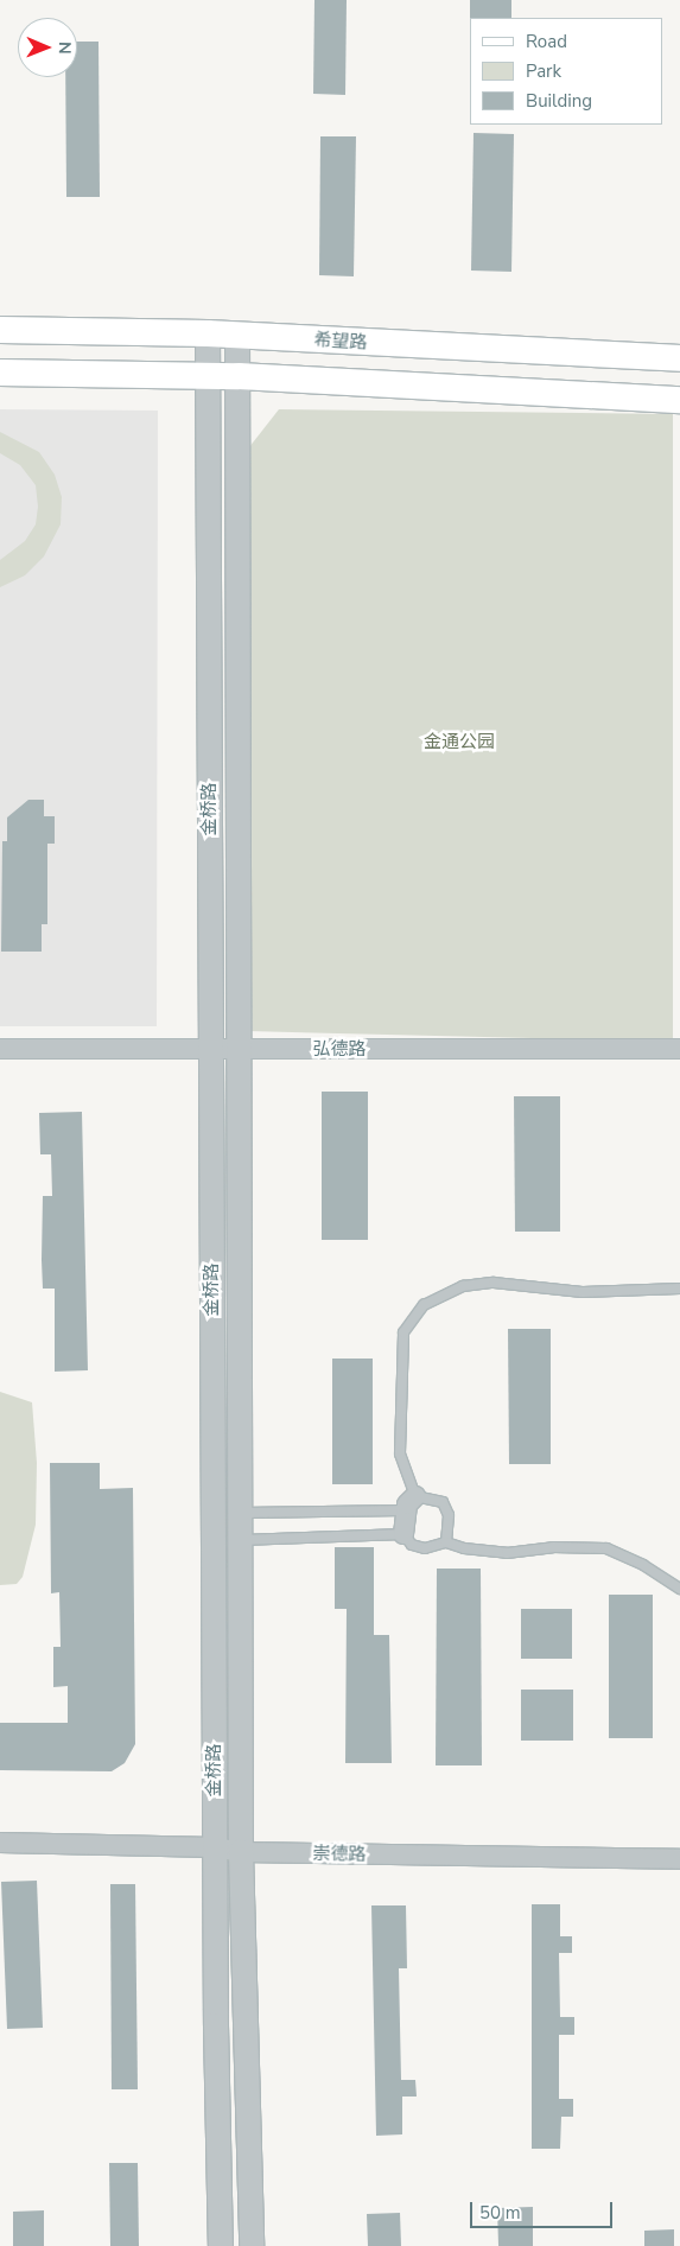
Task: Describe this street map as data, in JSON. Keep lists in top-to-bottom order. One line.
{"streets":{"main road":["希望路"],"street":["金桥路","弘德路","崇德路"]},"crossings":[["希望路","金桥路"],["金桥路","弘德路"],["金桥路","崇德路"]],"parks":["金通公园"],"legend":["Road","Park","Building"],"scale_bar":"50 m","north":"right"}
